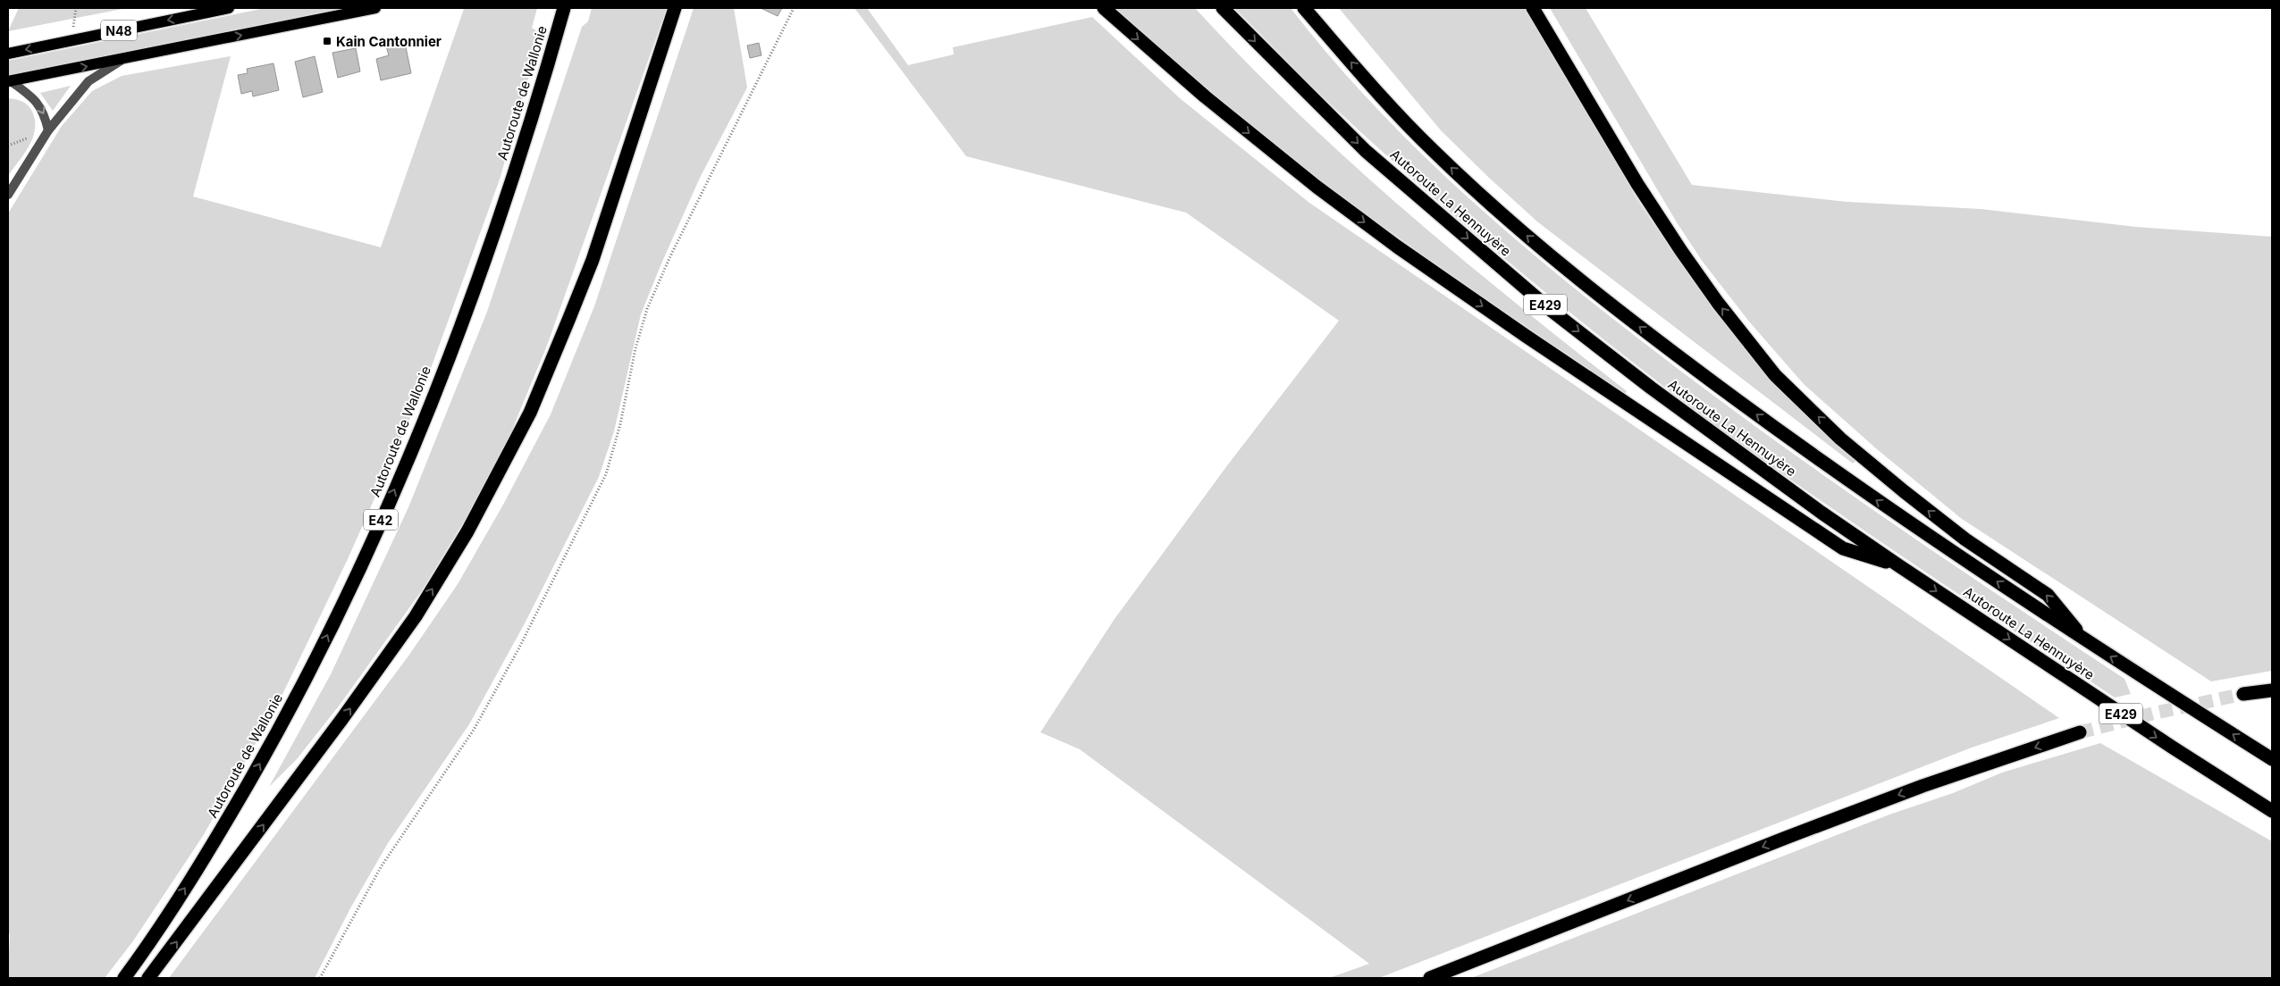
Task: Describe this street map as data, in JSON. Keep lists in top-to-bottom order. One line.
{"streets":{"highway":["Autoroute de Wallonie","Autoroute La Hennuyère","E429","E42"],"main road":["N48"]},"places":{"transit":["Kain Cantonnier"]}}
